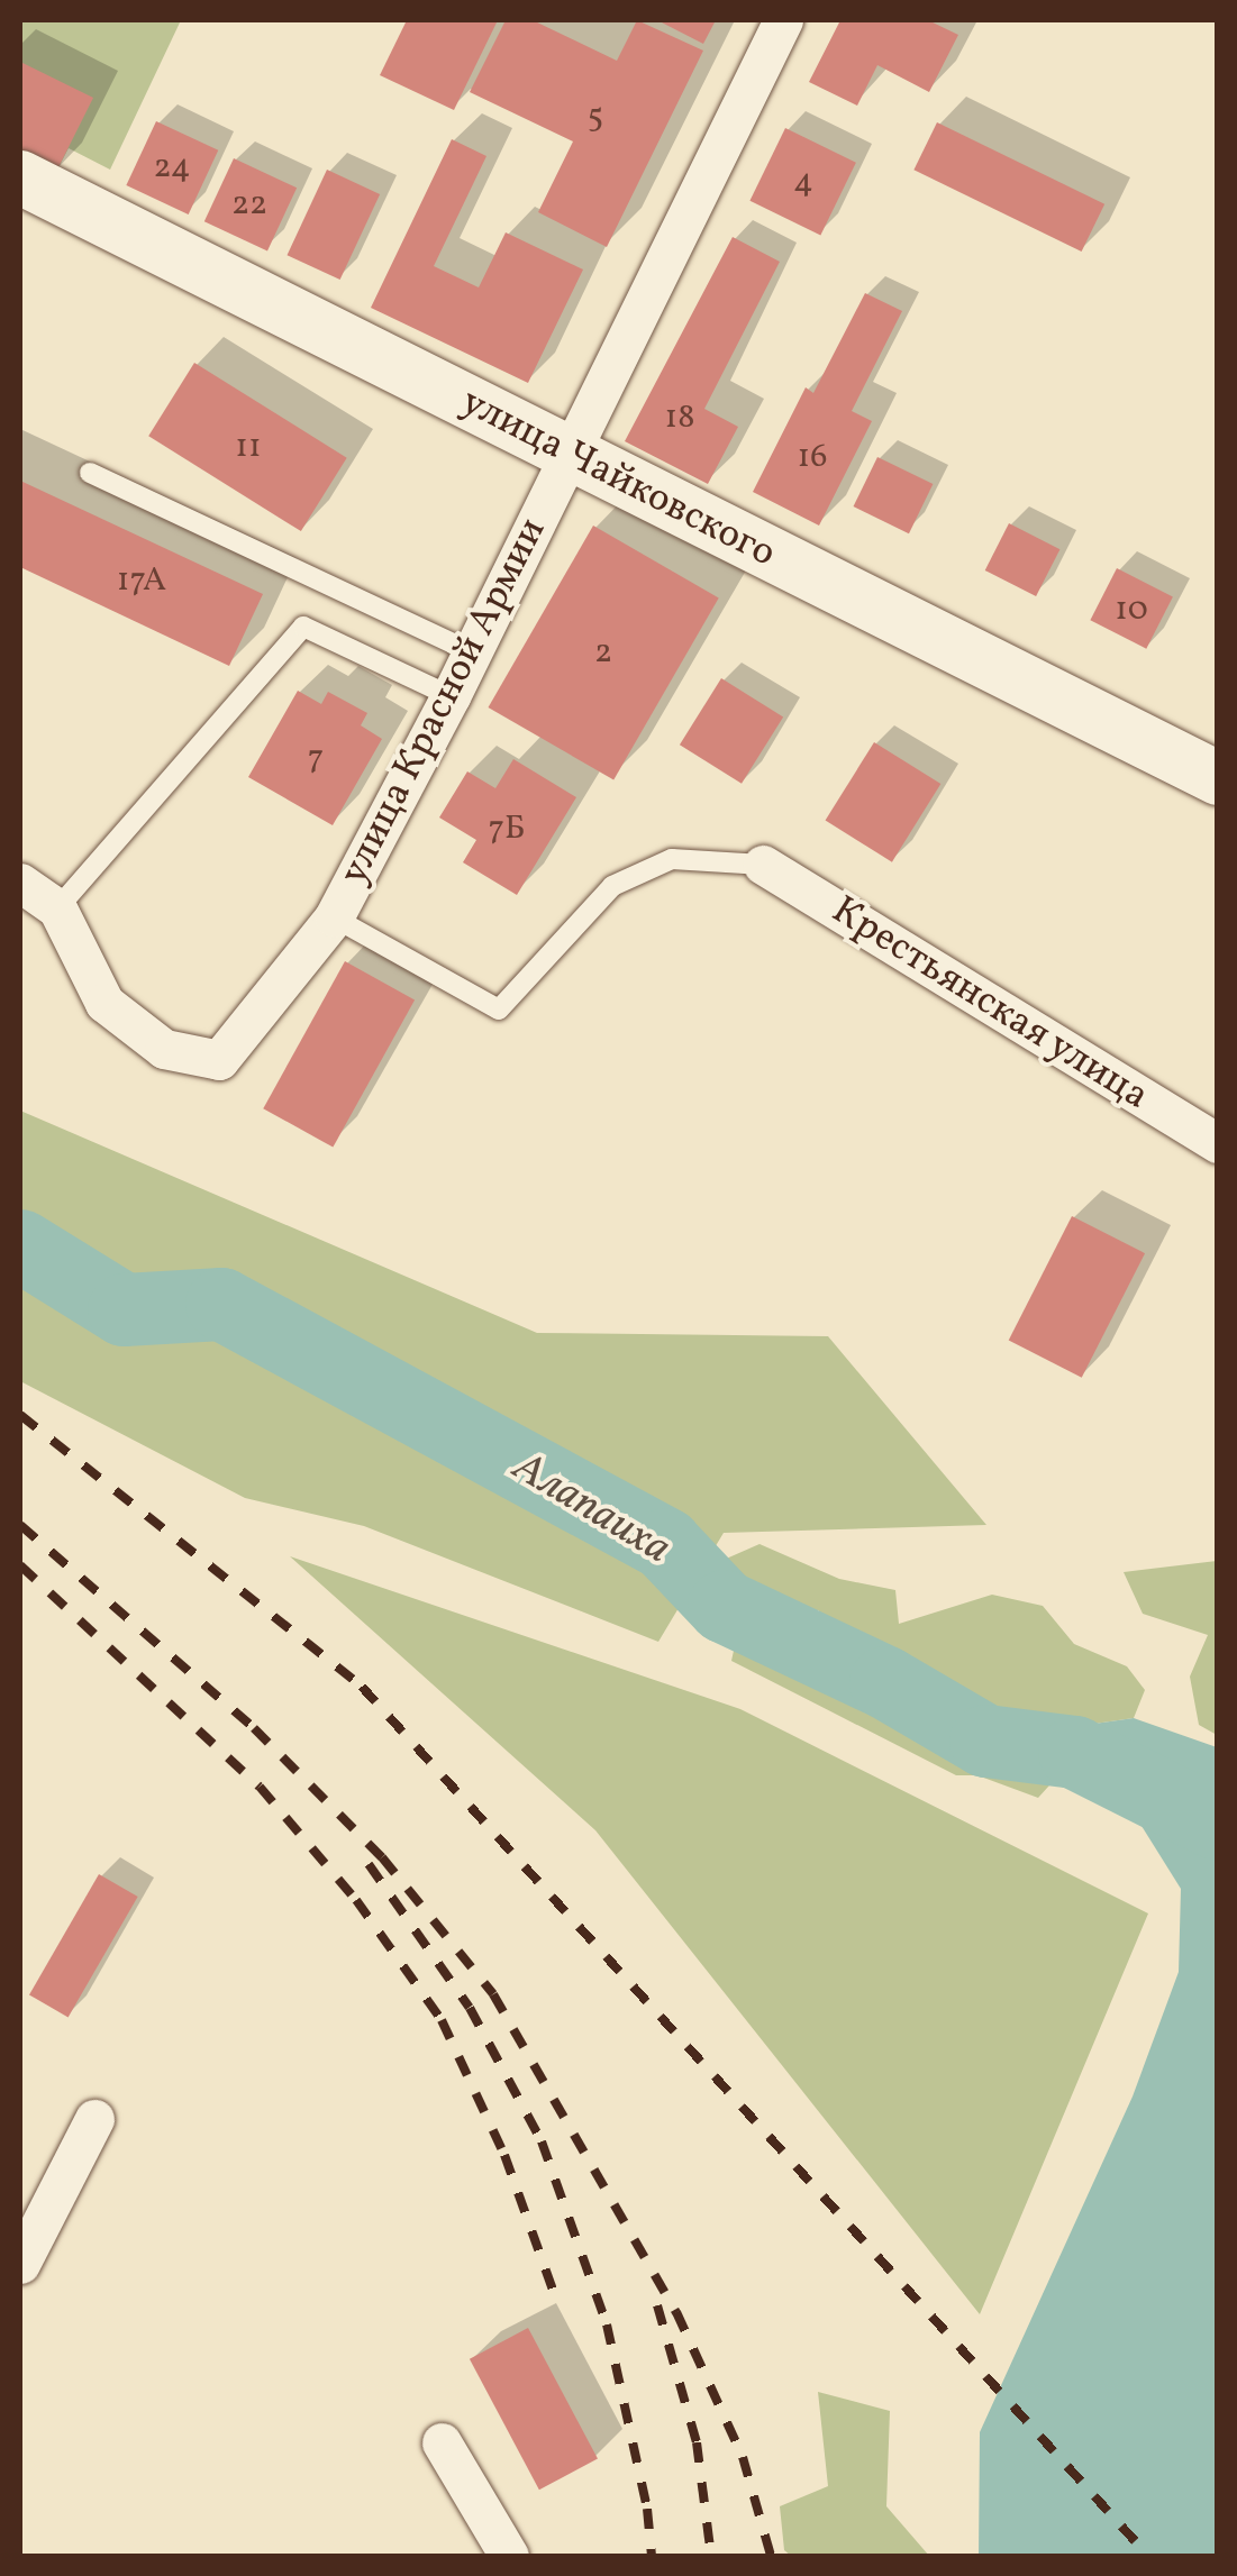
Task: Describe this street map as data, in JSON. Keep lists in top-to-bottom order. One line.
{"streets":{"main road":["улица Чайковского"],"street":["улица Красной Армии","Крестьянская улица"]},"crossings":[["улица Чайковского","улица Красной Армии"]],"water":["Алапаиха"],"house_numbers":["5","24","4","22","18","11","16","17А","10","2","7","7Б"]}
